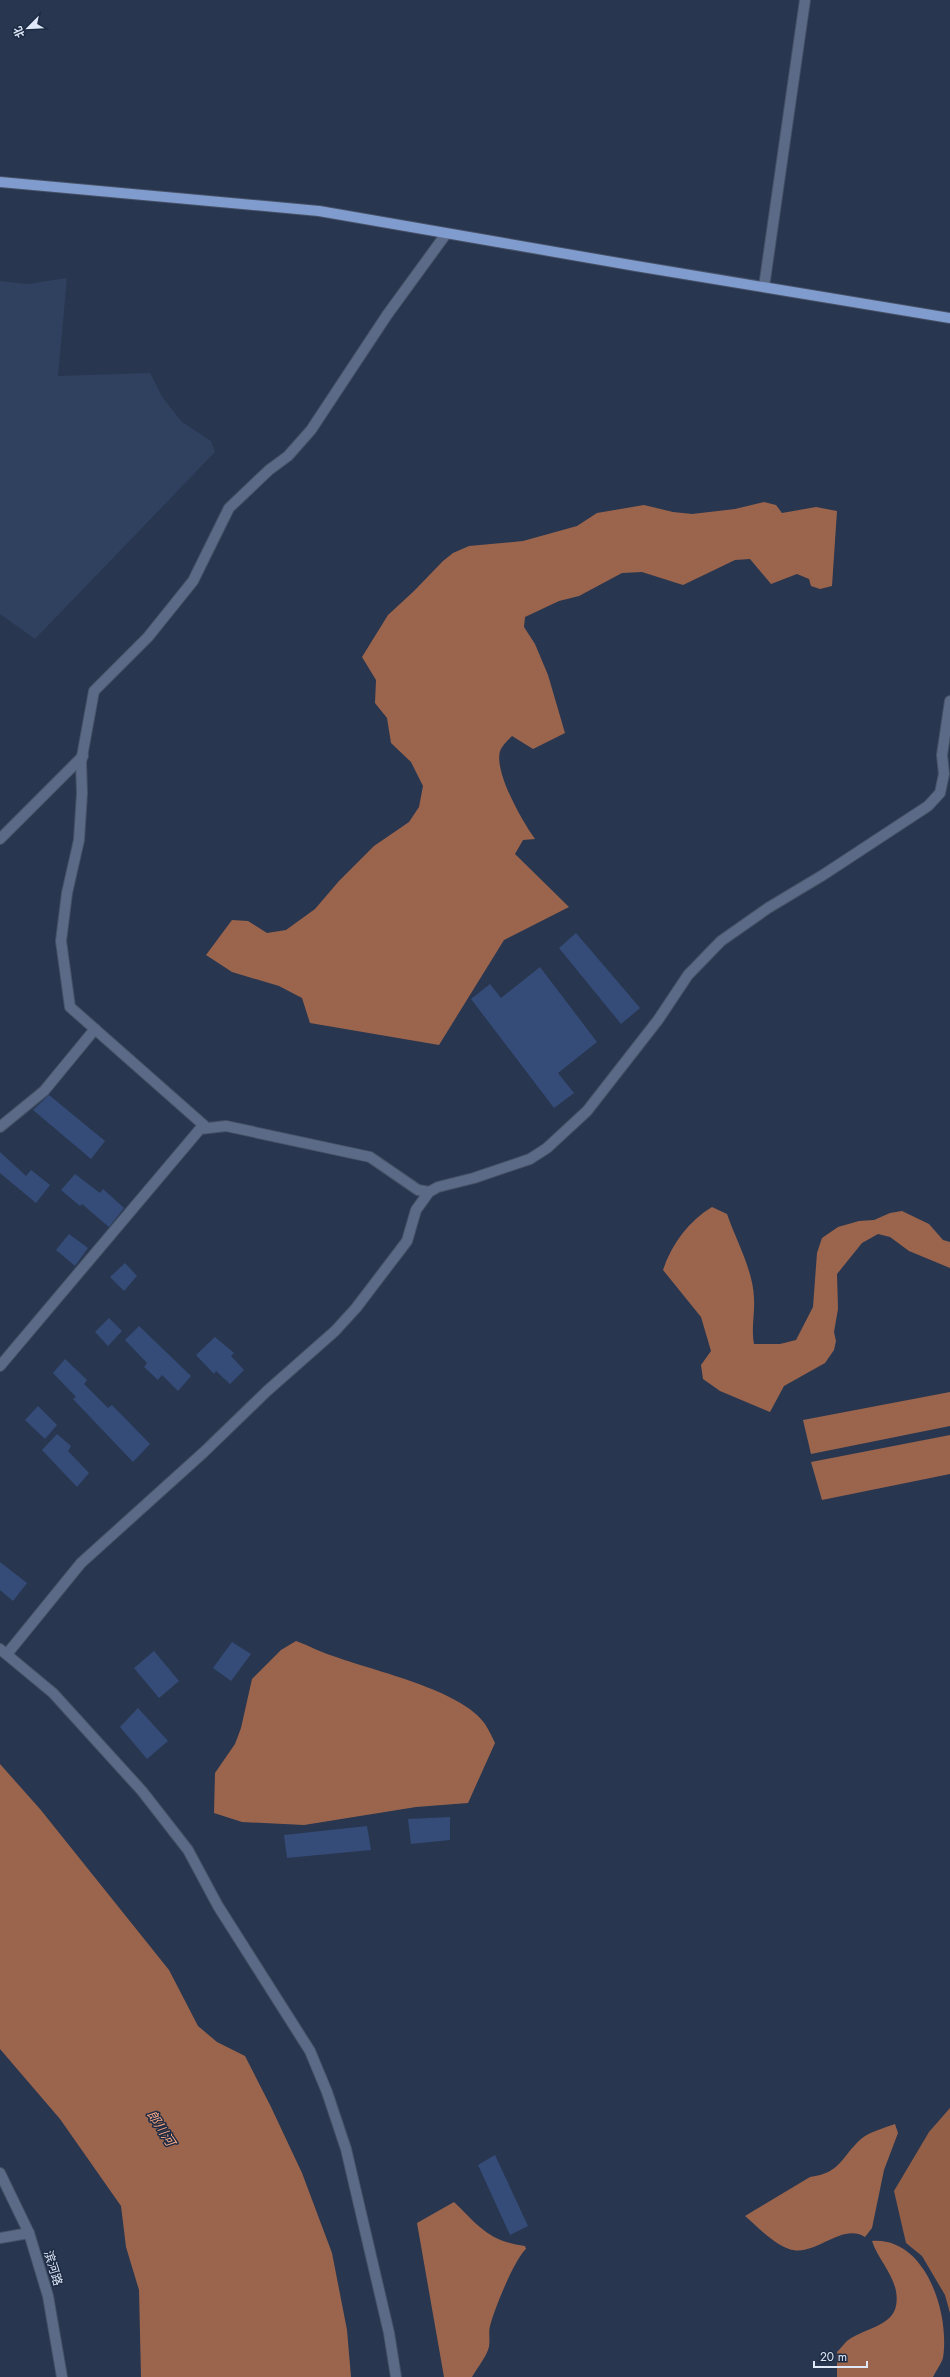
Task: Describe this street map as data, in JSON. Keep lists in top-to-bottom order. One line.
{"streets":{"street":["滨河路"]},"water":["郎川河"],"scale_bar":"20 m","north":"bottom left"}
